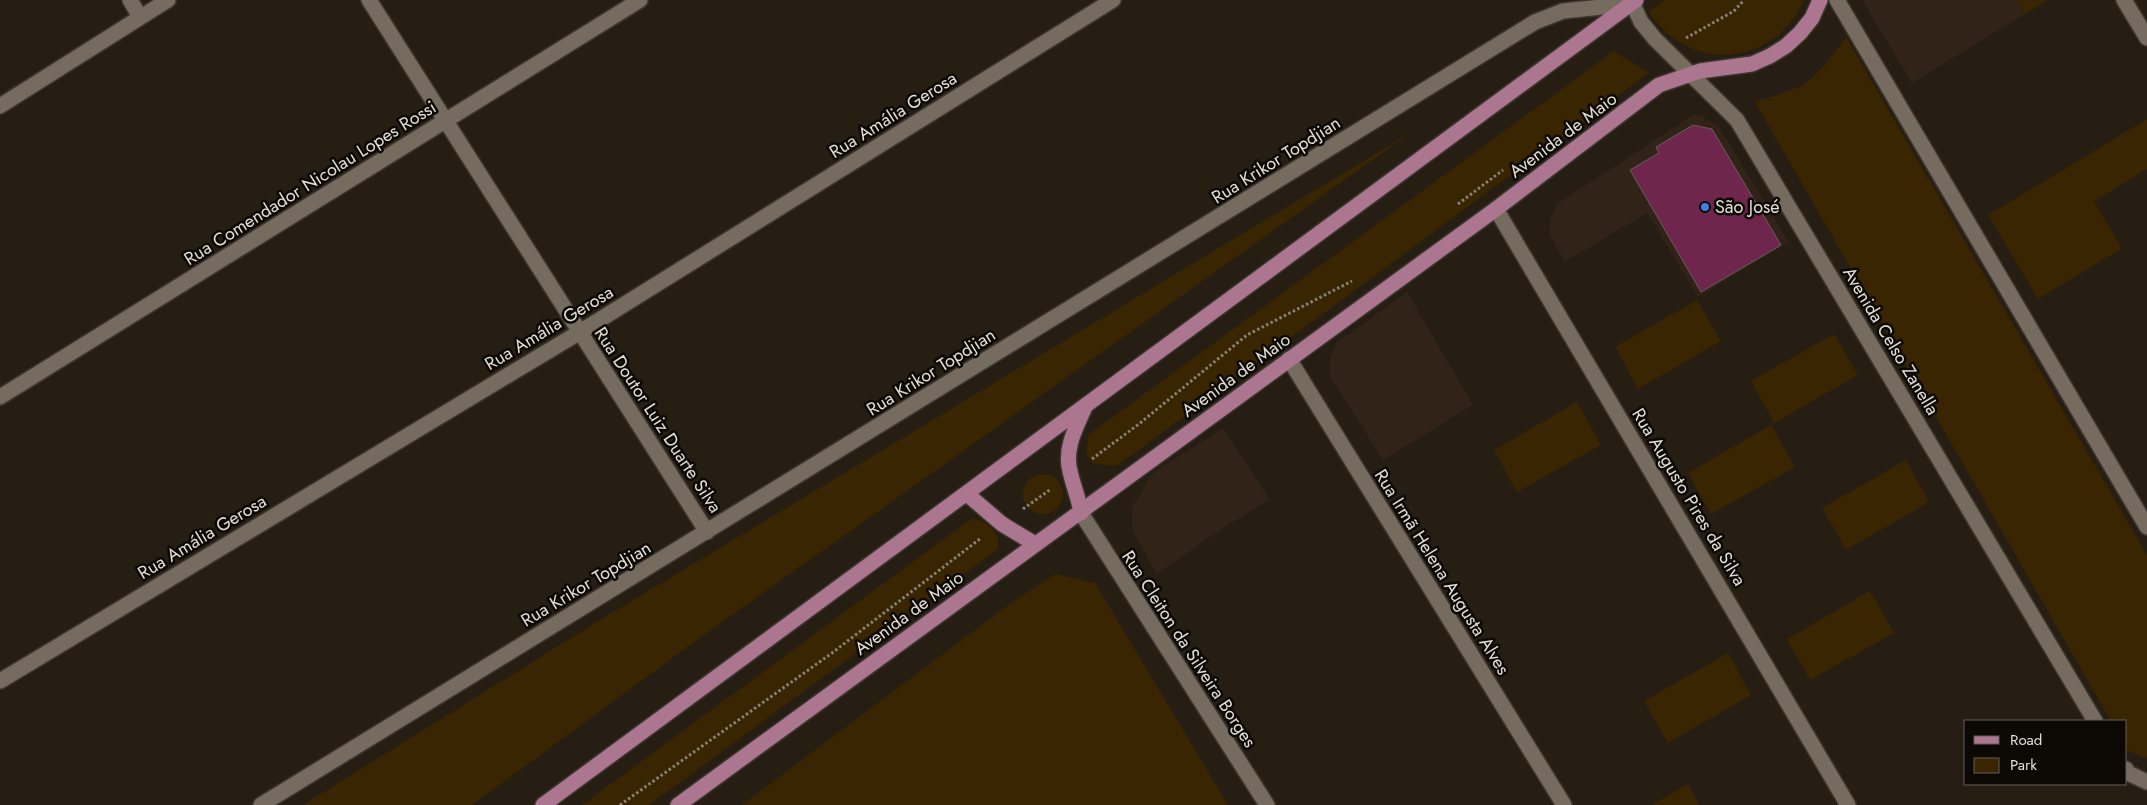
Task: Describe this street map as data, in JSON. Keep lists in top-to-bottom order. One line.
{"streets":{"main road":["Avenida de Maio"],"street":["Rua Amália Gerosa","Rua Krikor Topdjian","Rua Comendador Nicolau Lopes Rossi","Avenida Celso Zanella","Rua Doutor Luiz Duarte Silva","Rua Augusto Pires da Silva","Rua Irmã Helena Augusta Alves","Rua Cleiton da Silveira Borges"]},"crossings":[["Rua Amália Gerosa","Rua Doutor Luiz Duarte Silva"],["Avenida de Maio","Avenida Celso Zanella"],["Avenida de Maio","Rua Augusto Pires da Silva"],["Avenida de Maio","Rua Irmã Helena Augusta Alves"],["Avenida de Maio","Rua Cleiton da Silveira Borges"],["Rua Krikor Topdjian","Avenida Celso Zanella"],["Rua Krikor Topdjian","Rua Doutor Luiz Duarte Silva"],["Rua Comendador Nicolau Lopes Rossi","Rua Doutor Luiz Duarte Silva"]],"places":["São José"],"legend":["Road","Park"]}
